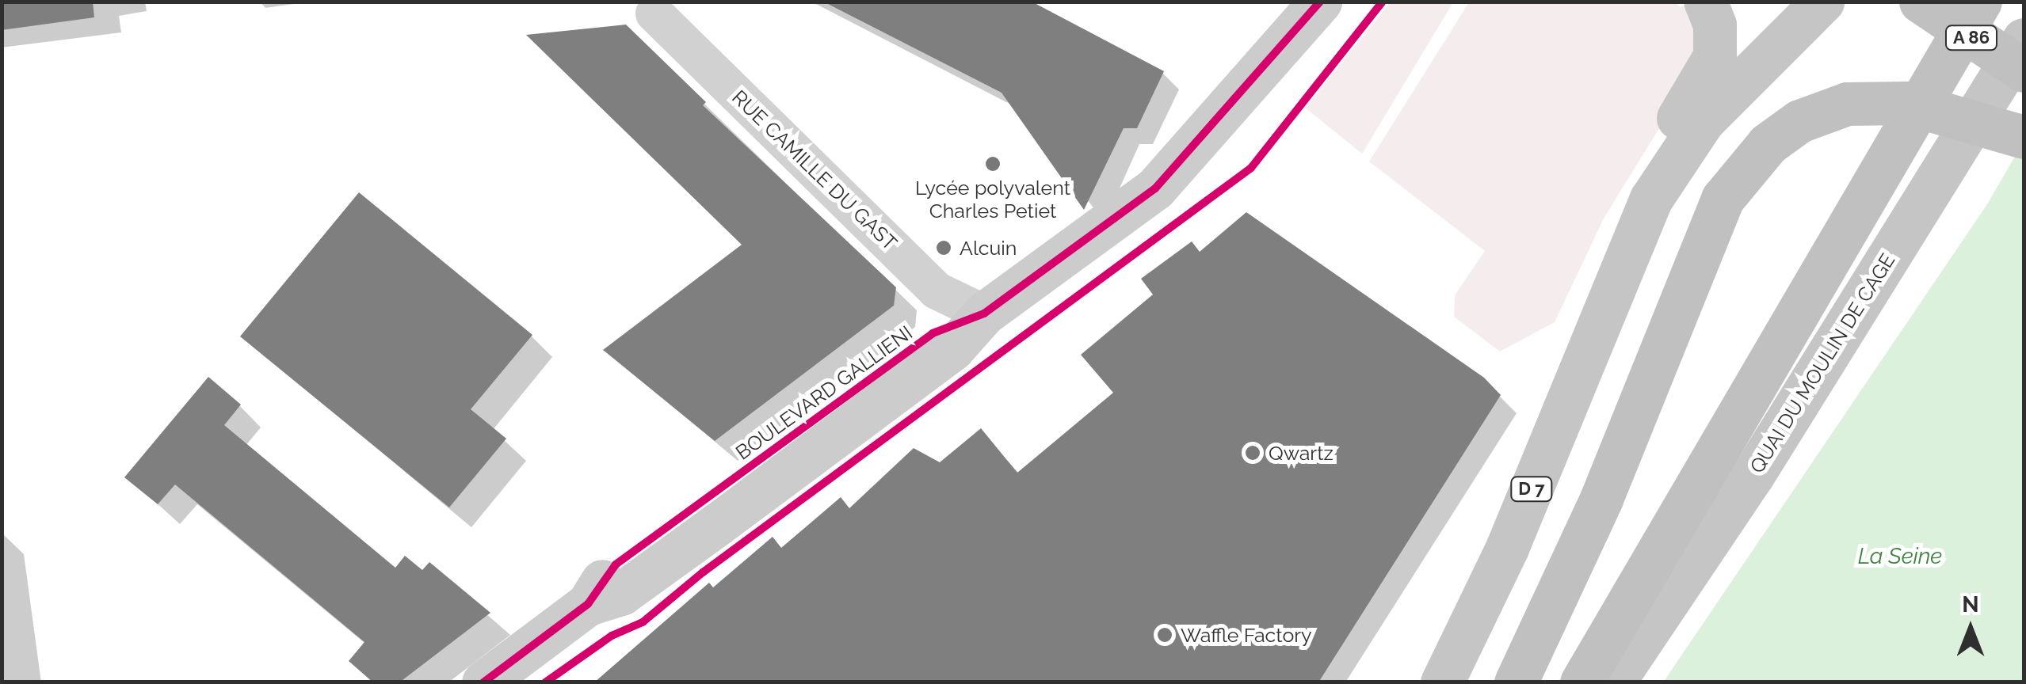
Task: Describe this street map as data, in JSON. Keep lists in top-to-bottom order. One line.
{"streets":{"highway":["A 86"],"main road":["QUAI DU MOULIN DE CAGE","BOULEVARD GALLIENI","D 7"],"street":["RUE CAMILLE DU GAST"]},"crossings":[["RUE CAMILLE DU GAST","BOULEVARD GALLIENI"]],"water":["La Seine"],"places":["Lycée polyvalent Charles Petiet","Alcuin","Qwartz","Waffle Factory"],"north":"top"}
